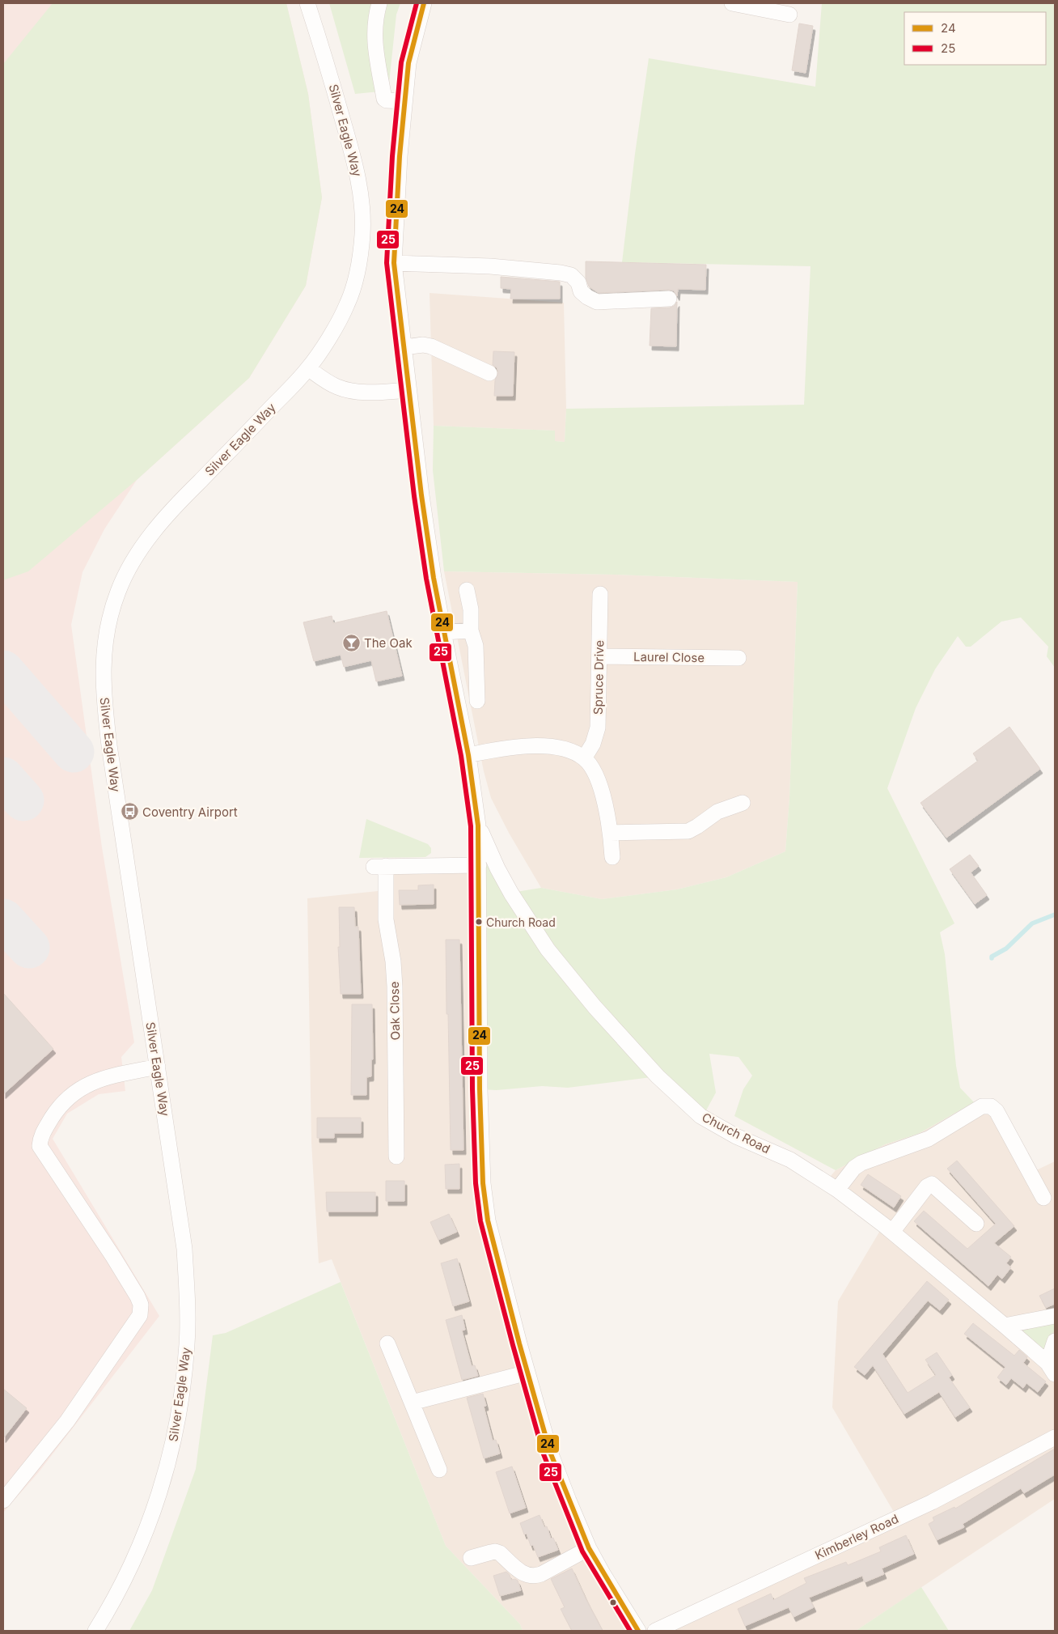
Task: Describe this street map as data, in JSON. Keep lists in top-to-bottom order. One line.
{"streets":{"street":["Silver Eagle Way","Laurel Close","Spruce Drive","Oak Close","Church Road","Kimberley Road"]},"crossings":[["Laurel Close","Spruce Drive"]],"places":{"bar":["The Oak"],"bus stop":["Coventry Airport"],"other":["Church Road"]},"lines":["transit line 24","transit line 25"],"legend":["24","25"]}
